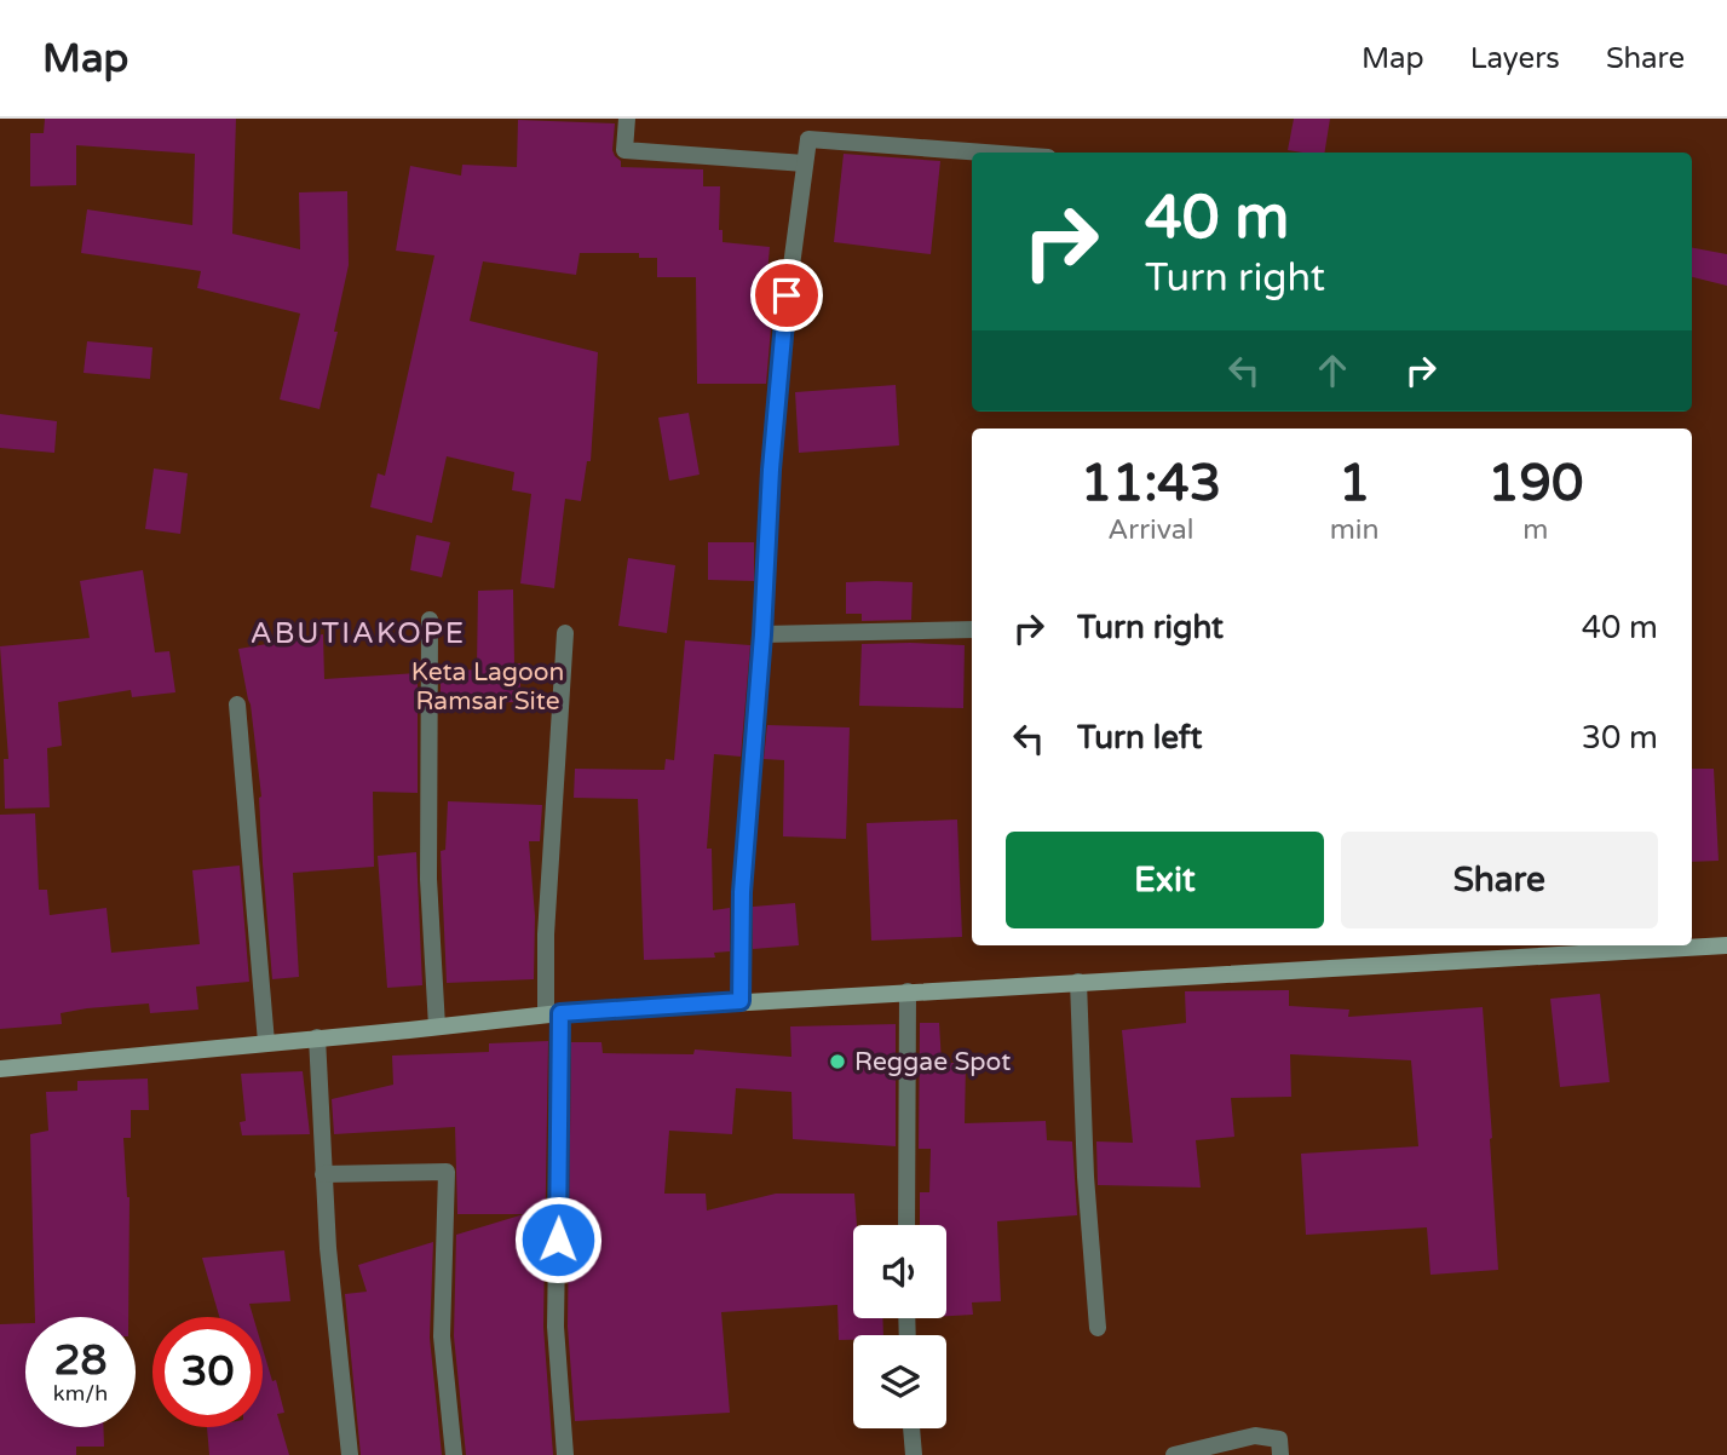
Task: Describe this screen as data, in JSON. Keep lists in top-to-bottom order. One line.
{"districts":["ABUTIAKOPE"],"parks":["Keta Lagoon Ramsar Site"],"places":["Reggae Spot"],"page":{"header":"Map","nav":["Map","Layers","Share"],"turn":["40 m","Turn right"],"eta":["11:43","Arrival","1","min","190","m"],"list":[{"name":"Turn right","value":"40 m"},{"name":"Turn left","value":"30 m"}],"buttons":["Exit","Share"],"speed":"28 km/h","limit":"30"}}
